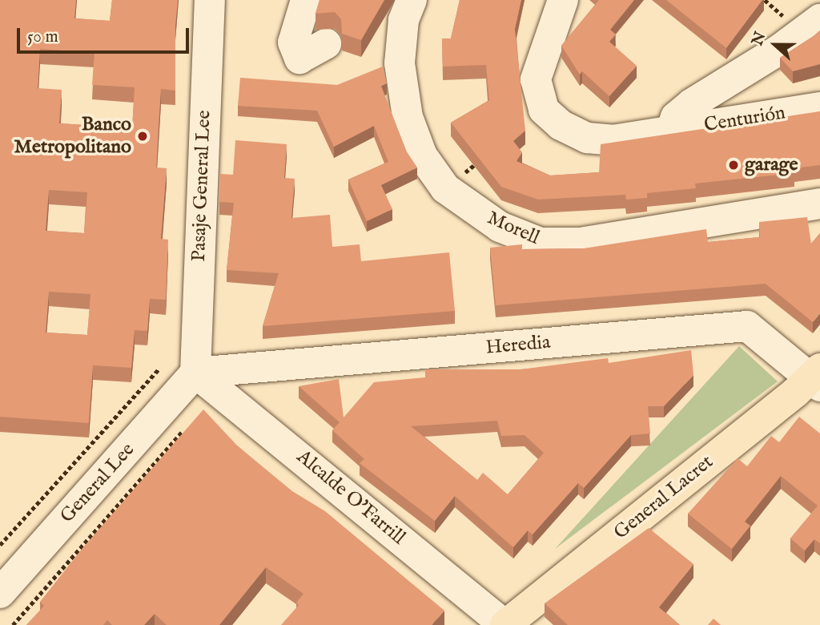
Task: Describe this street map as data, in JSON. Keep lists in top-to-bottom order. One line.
{"streets":{"main road":["General Lacret"],"street":["Centurión","Pasaje General Lee","Morell","Heredia","General Lee","Alcalde O'Farrill"]},"crossings":[["Pasaje General Lee","Heredia"],["Pasaje General Lee","General Lee"],["Pasaje General Lee","Alcalde O'Farrill"],["Heredia","General Lee"],["Heredia","Alcalde O'Farrill"],["Heredia","General Lacret"],["General Lee","Alcalde O'Farrill"],["Alcalde O'Farrill","General Lacret"]],"places":["Banco Metropolitano","garage"],"scale_bar":"50 m","north":"left"}
